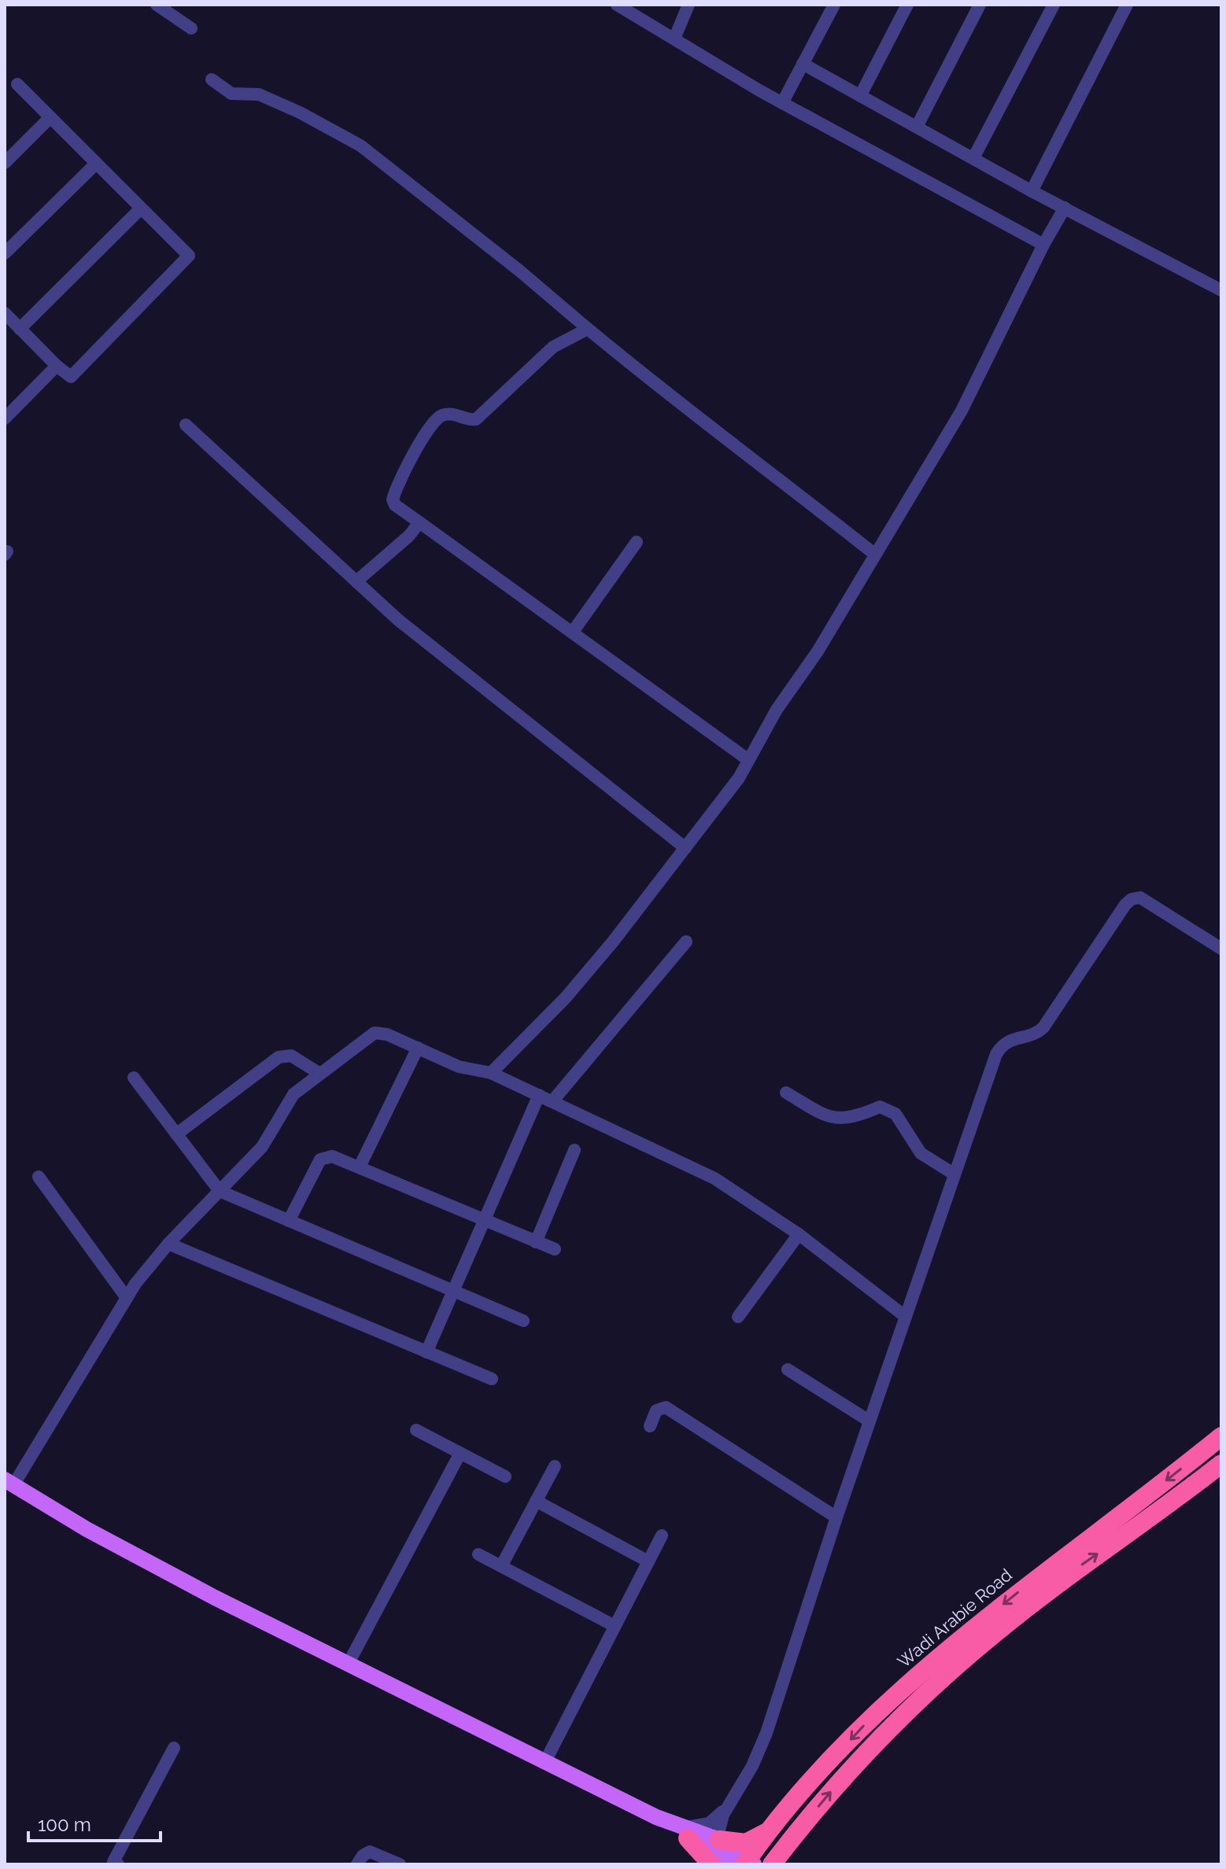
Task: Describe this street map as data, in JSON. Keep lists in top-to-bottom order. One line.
{"streets":{"highway":["Wadi Arabie Road"]},"scale_bar":"100 m"}
